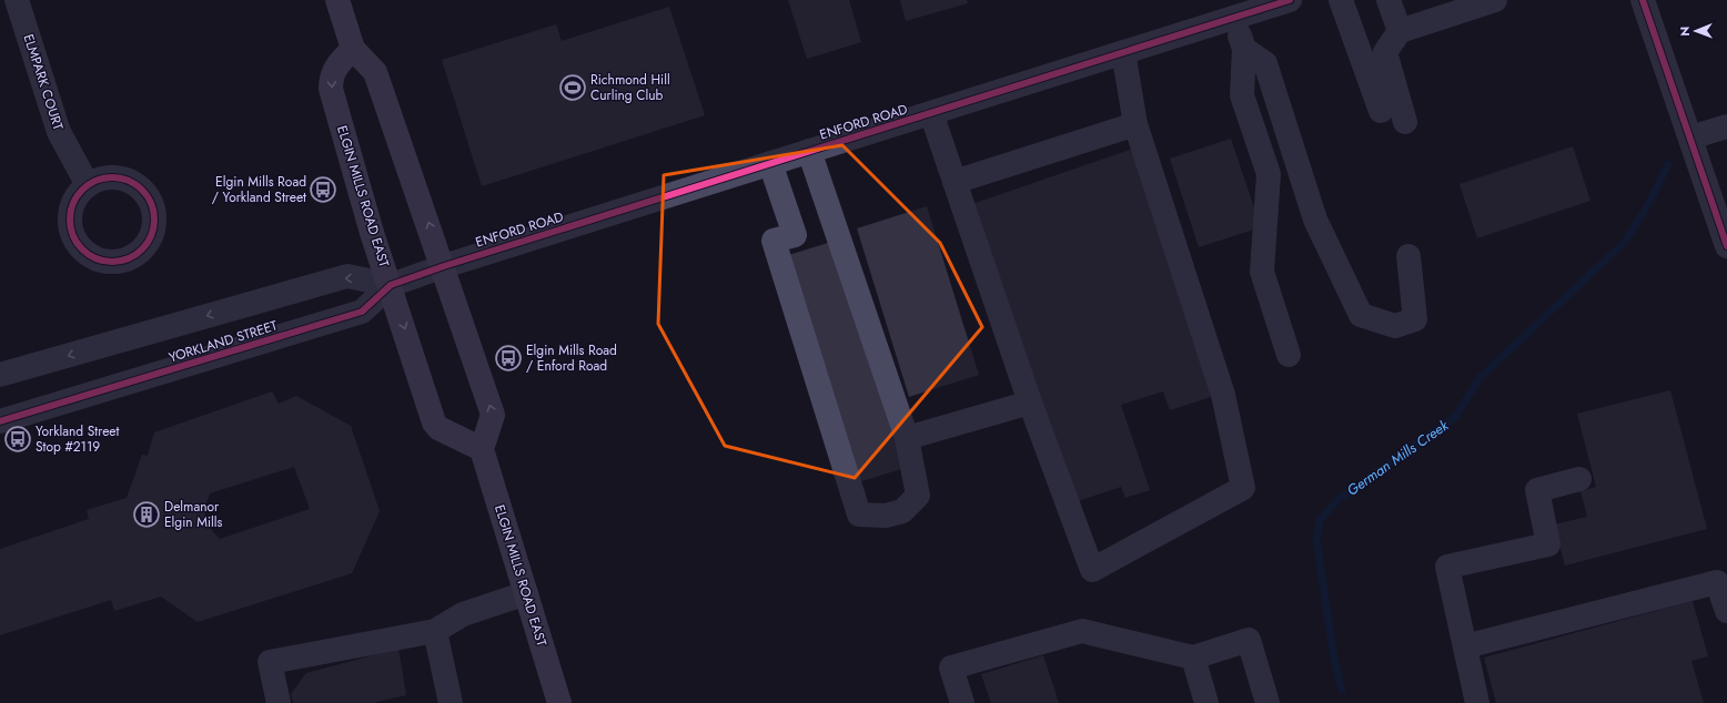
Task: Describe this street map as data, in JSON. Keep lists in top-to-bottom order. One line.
{"streets":{"main road":["ELGIN MILLS ROAD EAST"],"street":["ELMPARK COURT","ENFORD ROAD","YORKLAND STREET"]},"crossings":[["ENFORD ROAD","YORKLAND STREET"],["ELGIN MILLS ROAD EAST","YORKLAND STREET"]],"water":["German Mills Creek"],"places":{"sports":["Richmond Hill Curling Club"],"bus stop":["Elgin Mills Road / Yorkland Street","Elgin Mills Road / Enford Road","Yorkland Street Stop #2119"],"building":["Delmanor Elgin Mills"]},"north":"left"}
